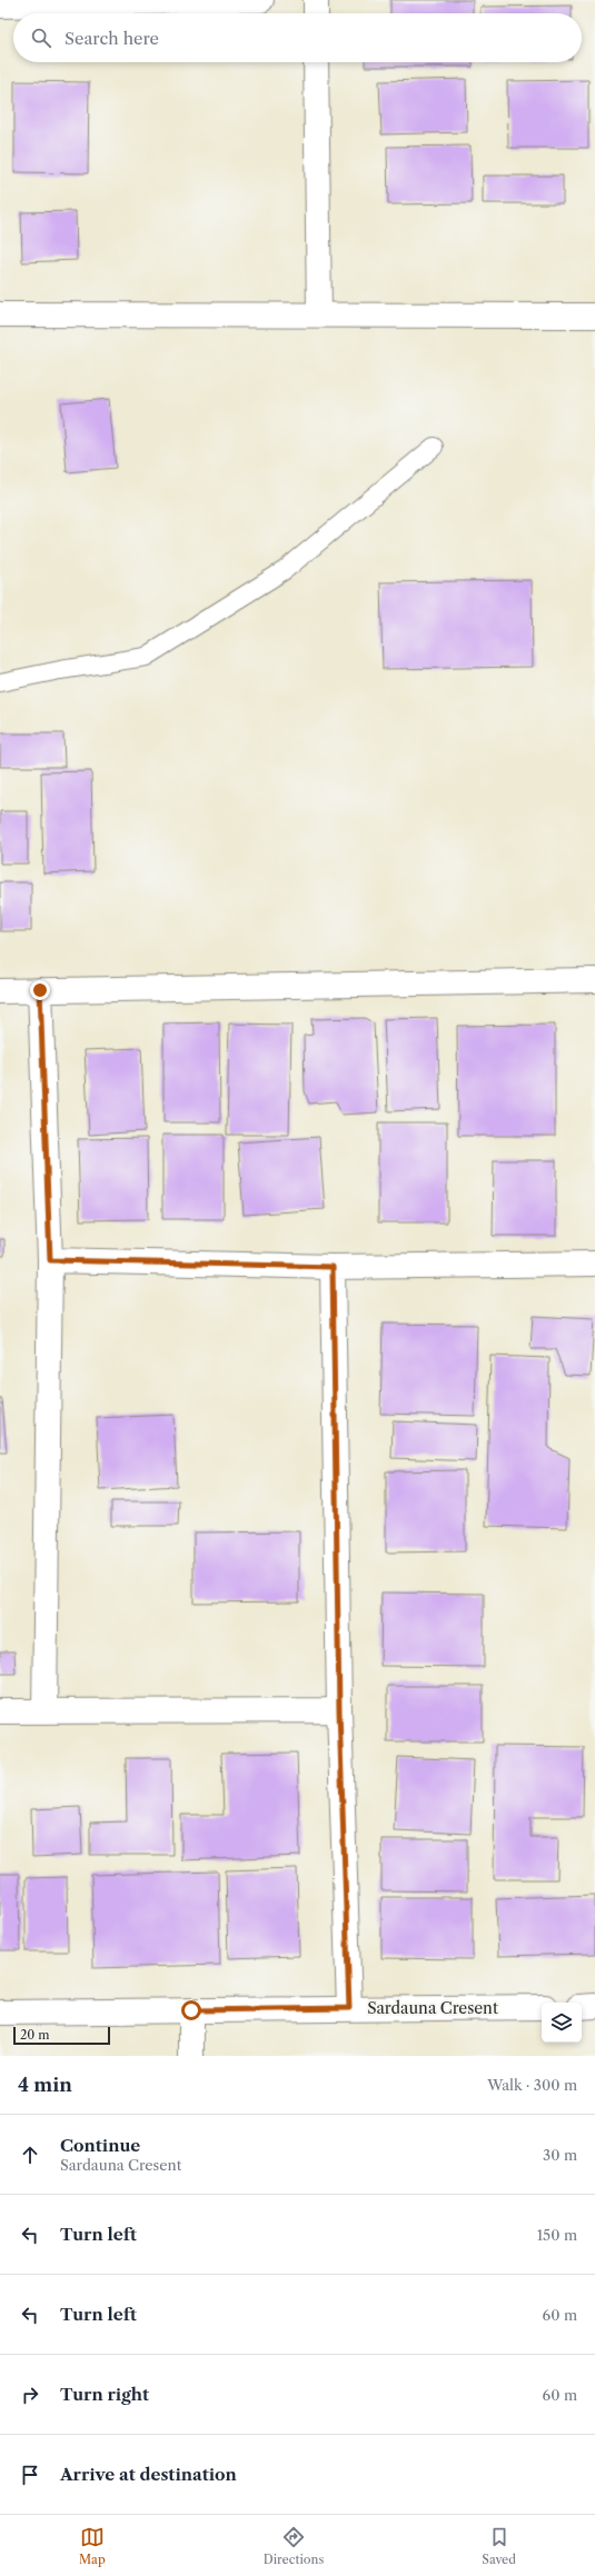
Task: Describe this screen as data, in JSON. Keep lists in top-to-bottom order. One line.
{"streets":{"street":["Sardauna Cresent"]},"scale_bar":"20 m","page":{"search":"Search here","scale":"20 m","heading":["4 min","Walk · 300 m"],"list":[["Continue","Sardauna Cresent","30 m"],["Turn left","150 m"],["Turn left","60 m"],["Turn right","60 m"],"Arrive at destination"],"nav":["Map","Directions","Saved"]}}
